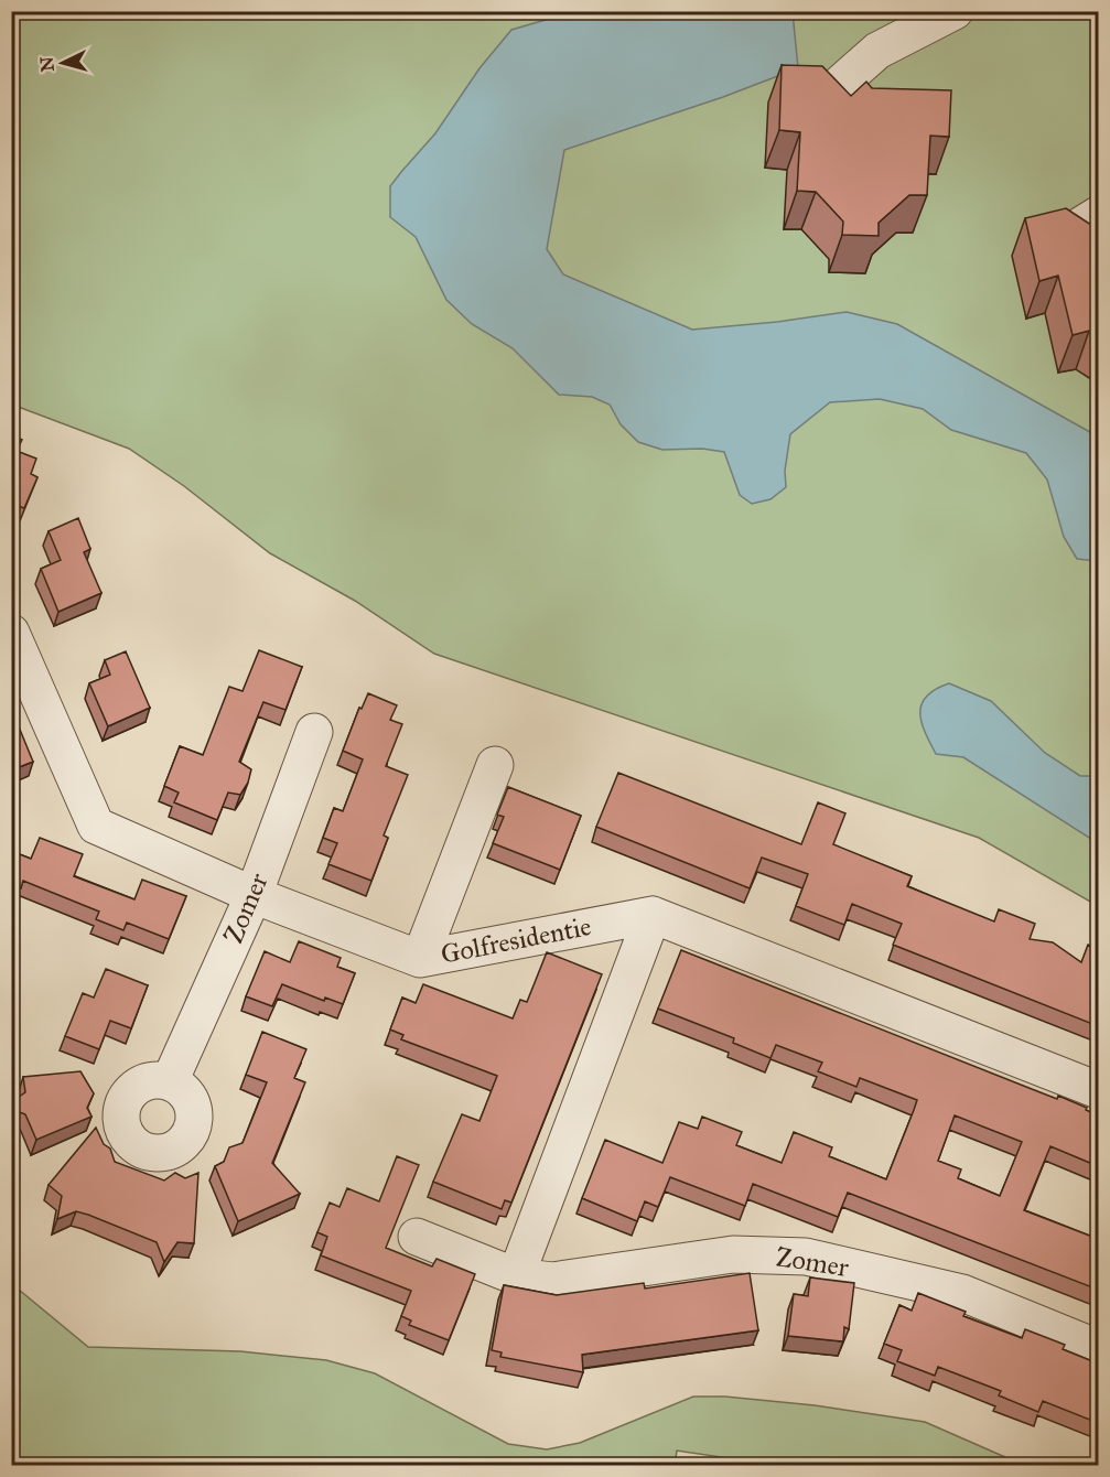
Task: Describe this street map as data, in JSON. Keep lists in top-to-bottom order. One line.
{"streets":{"street":["Zomer","Golfresidentie"]},"crossings":[["Zomer","Golfresidentie"]],"north":"left"}
